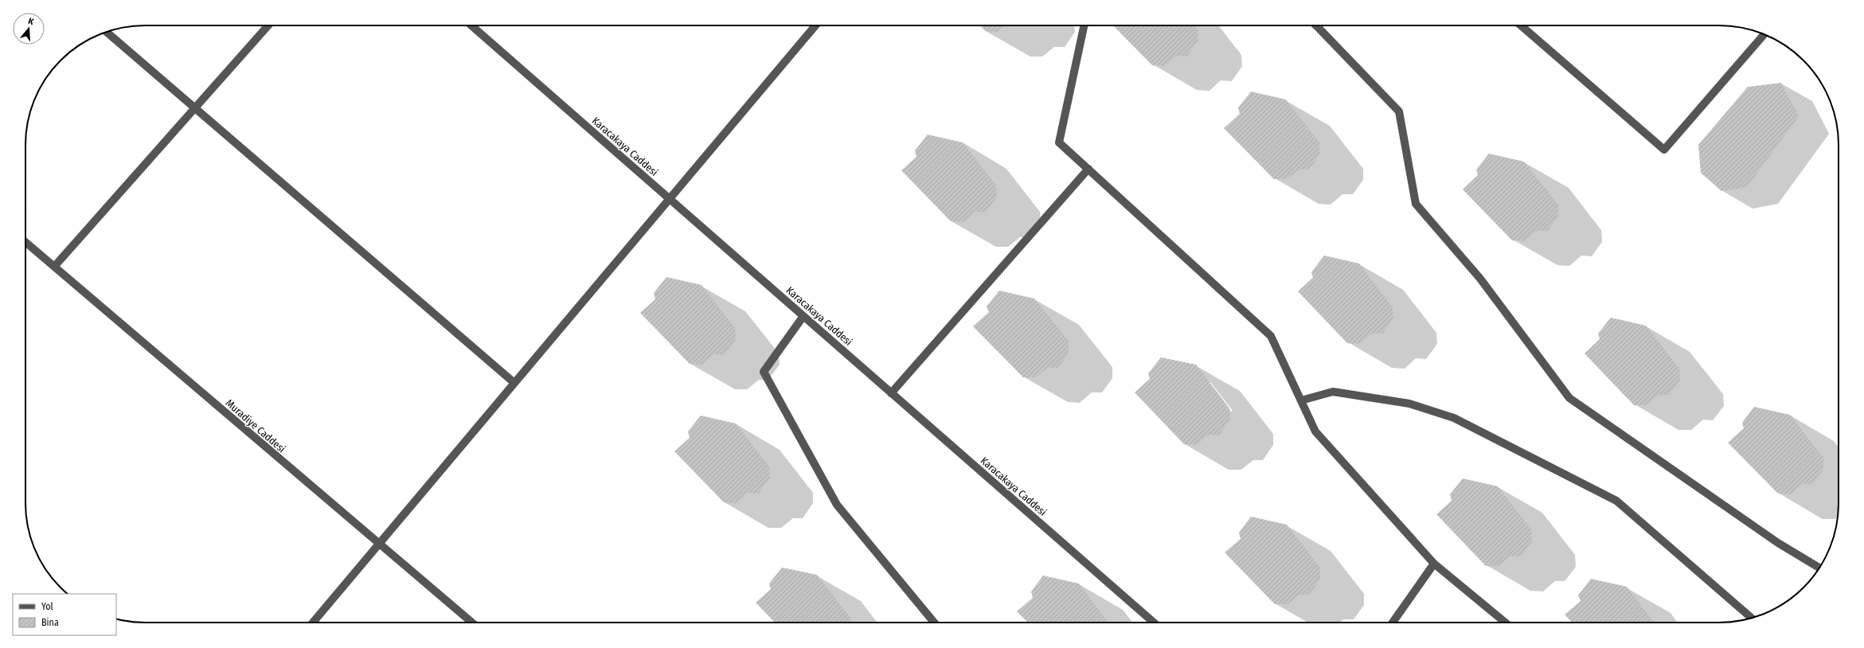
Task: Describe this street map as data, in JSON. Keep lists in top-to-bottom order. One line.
{"streets":{"street":["Karacakaya Caddesi","Muradiye Caddesi"]},"legend":["Yol","Bina"],"north":"top"}
